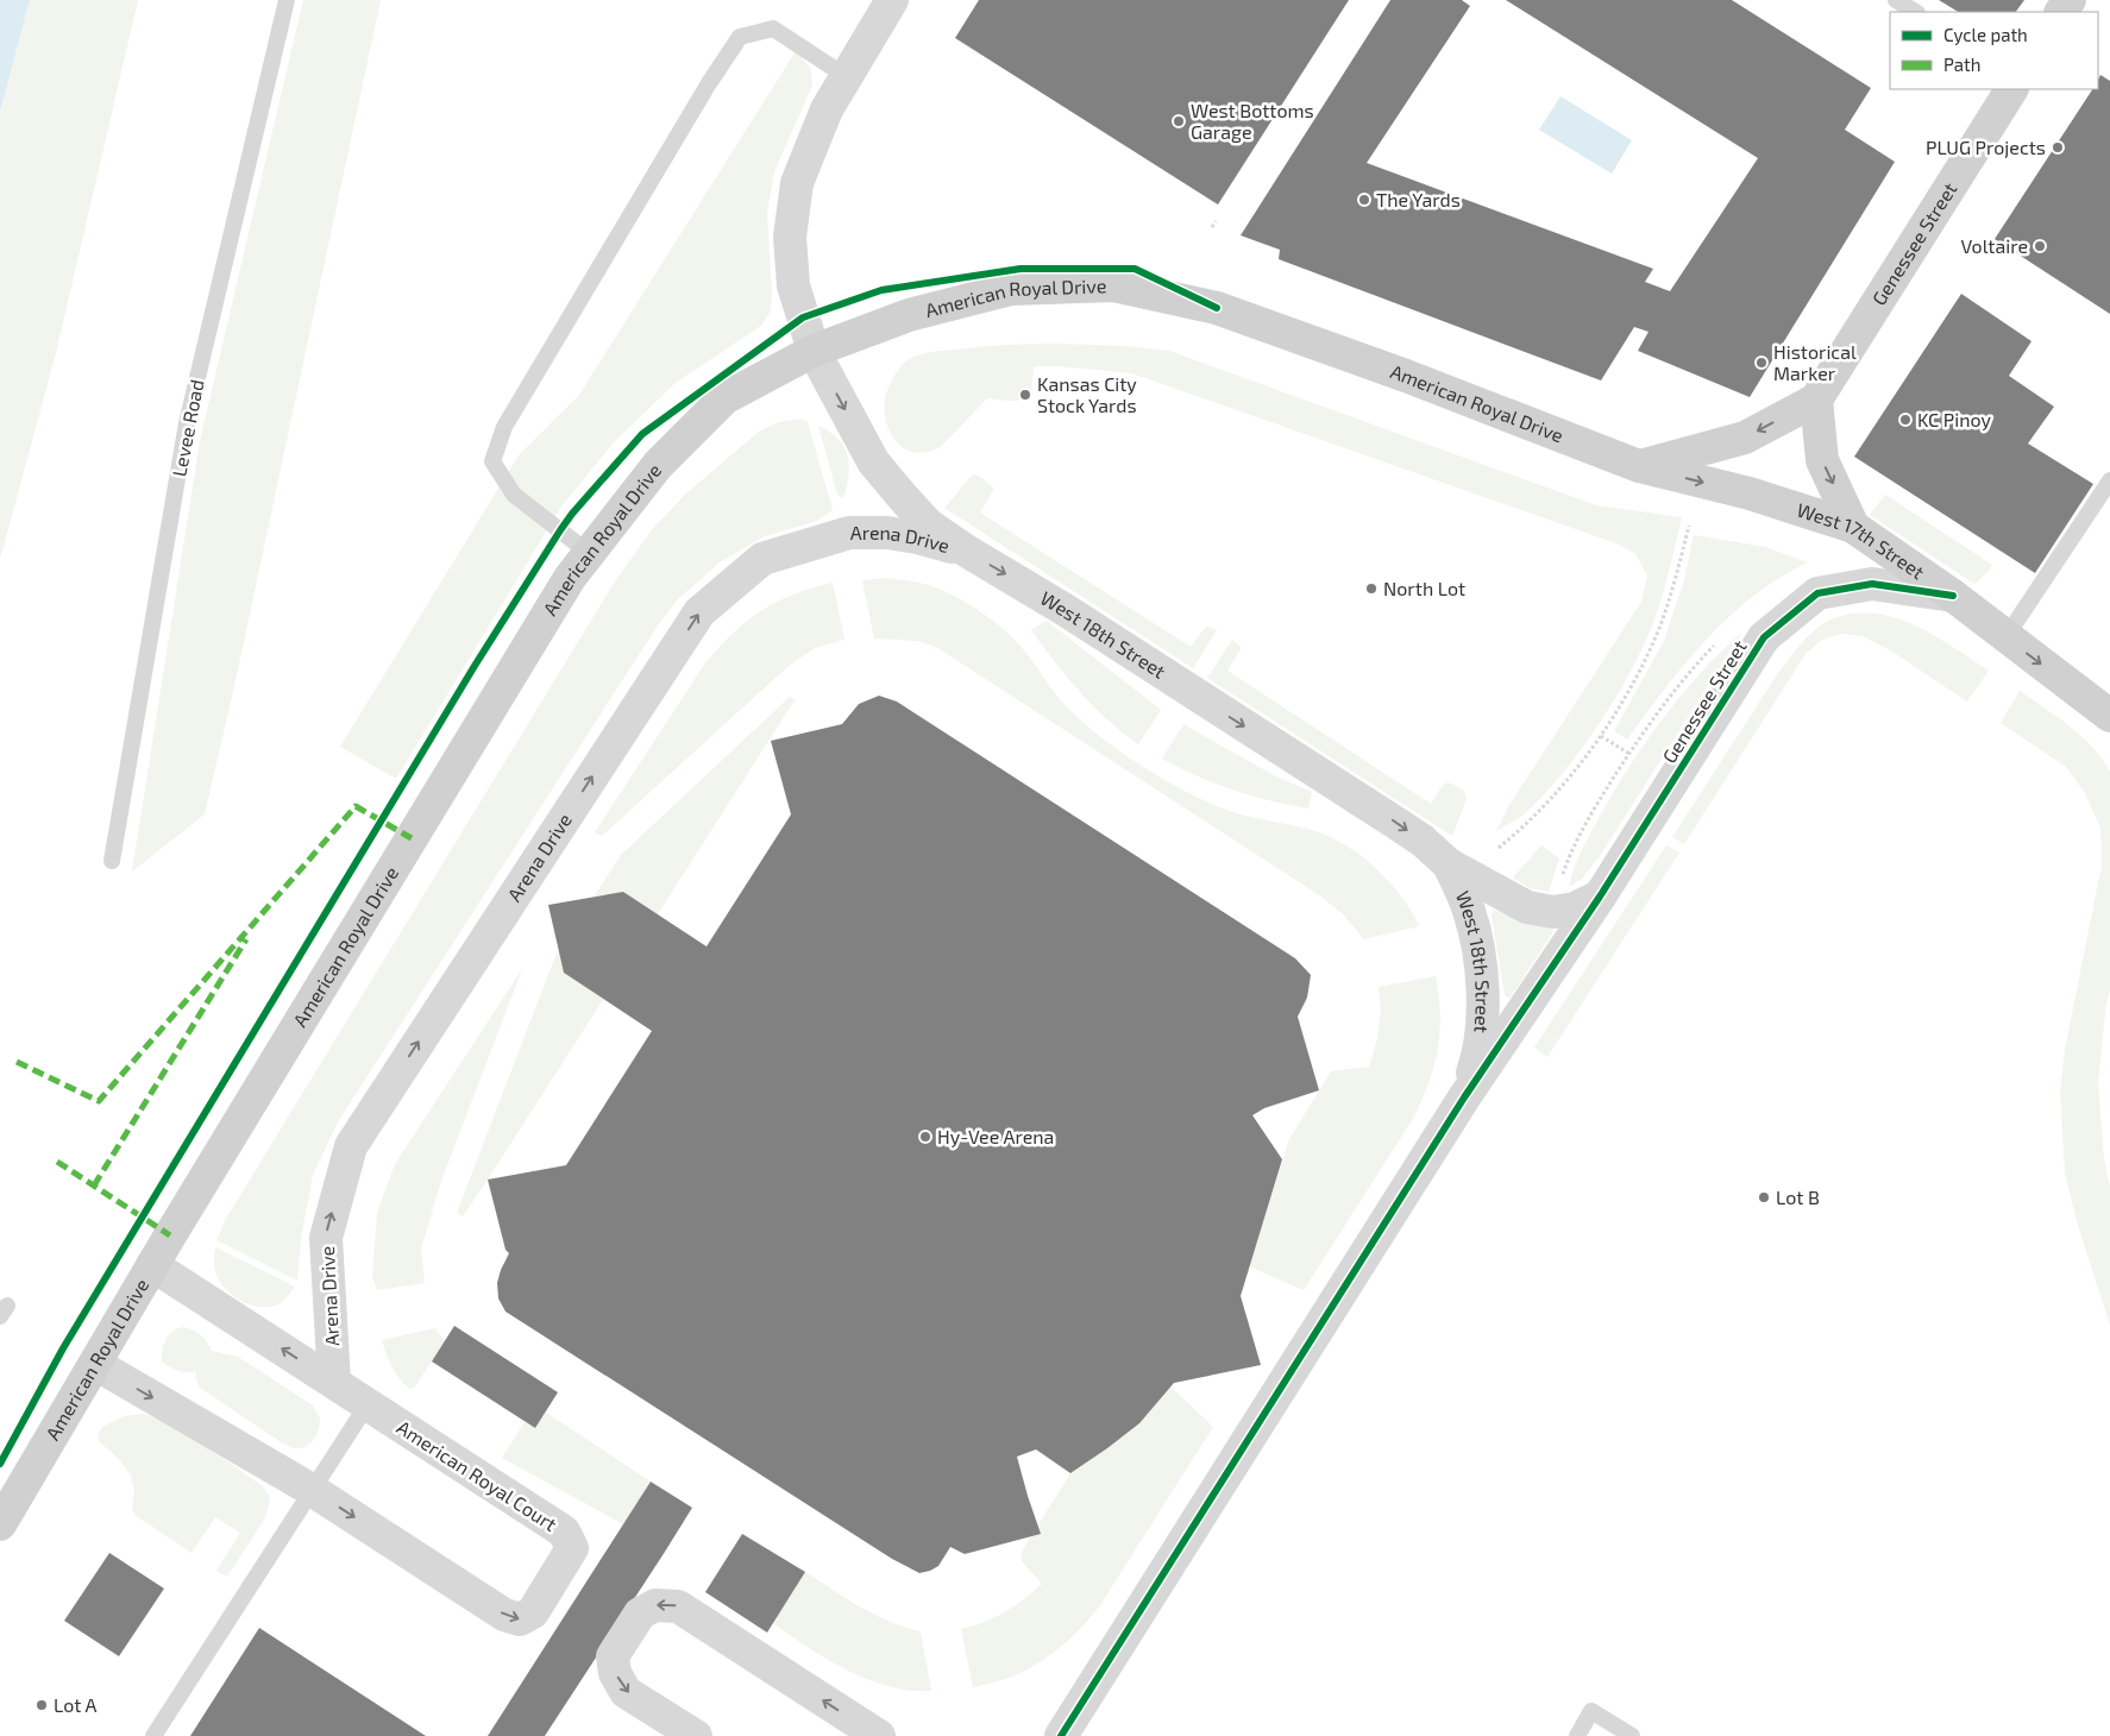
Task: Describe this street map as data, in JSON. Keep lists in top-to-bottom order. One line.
{"streets":{"main road":["Genessee Street","American Royal Drive","West 17th Street"],"street":["Arena Drive","West 18th Street","American Royal Court"],"lane":["Levee Road"]},"crossings":[["Genessee Street","West 17th Street"],["Genessee Street","West 18th Street"],["American Royal Drive","West 17th Street"],["American Royal Drive","West 18th Street"],["American Royal Drive","American Royal Court"],["Arena Drive","West 18th Street"],["Arena Drive","American Royal Court"]],"one_way":["Arena Drive","West 17th Street","West 18th Street"],"places":["West Bottoms Garage","PLUG Projects","The Yards","Voltaire","Historical Marker","Kansas City Stock Yards","KC Pinoy","North Lot","Hy-Vee Arena","Lot B","Lot A"],"legend":["Cycle path","Path"]}
